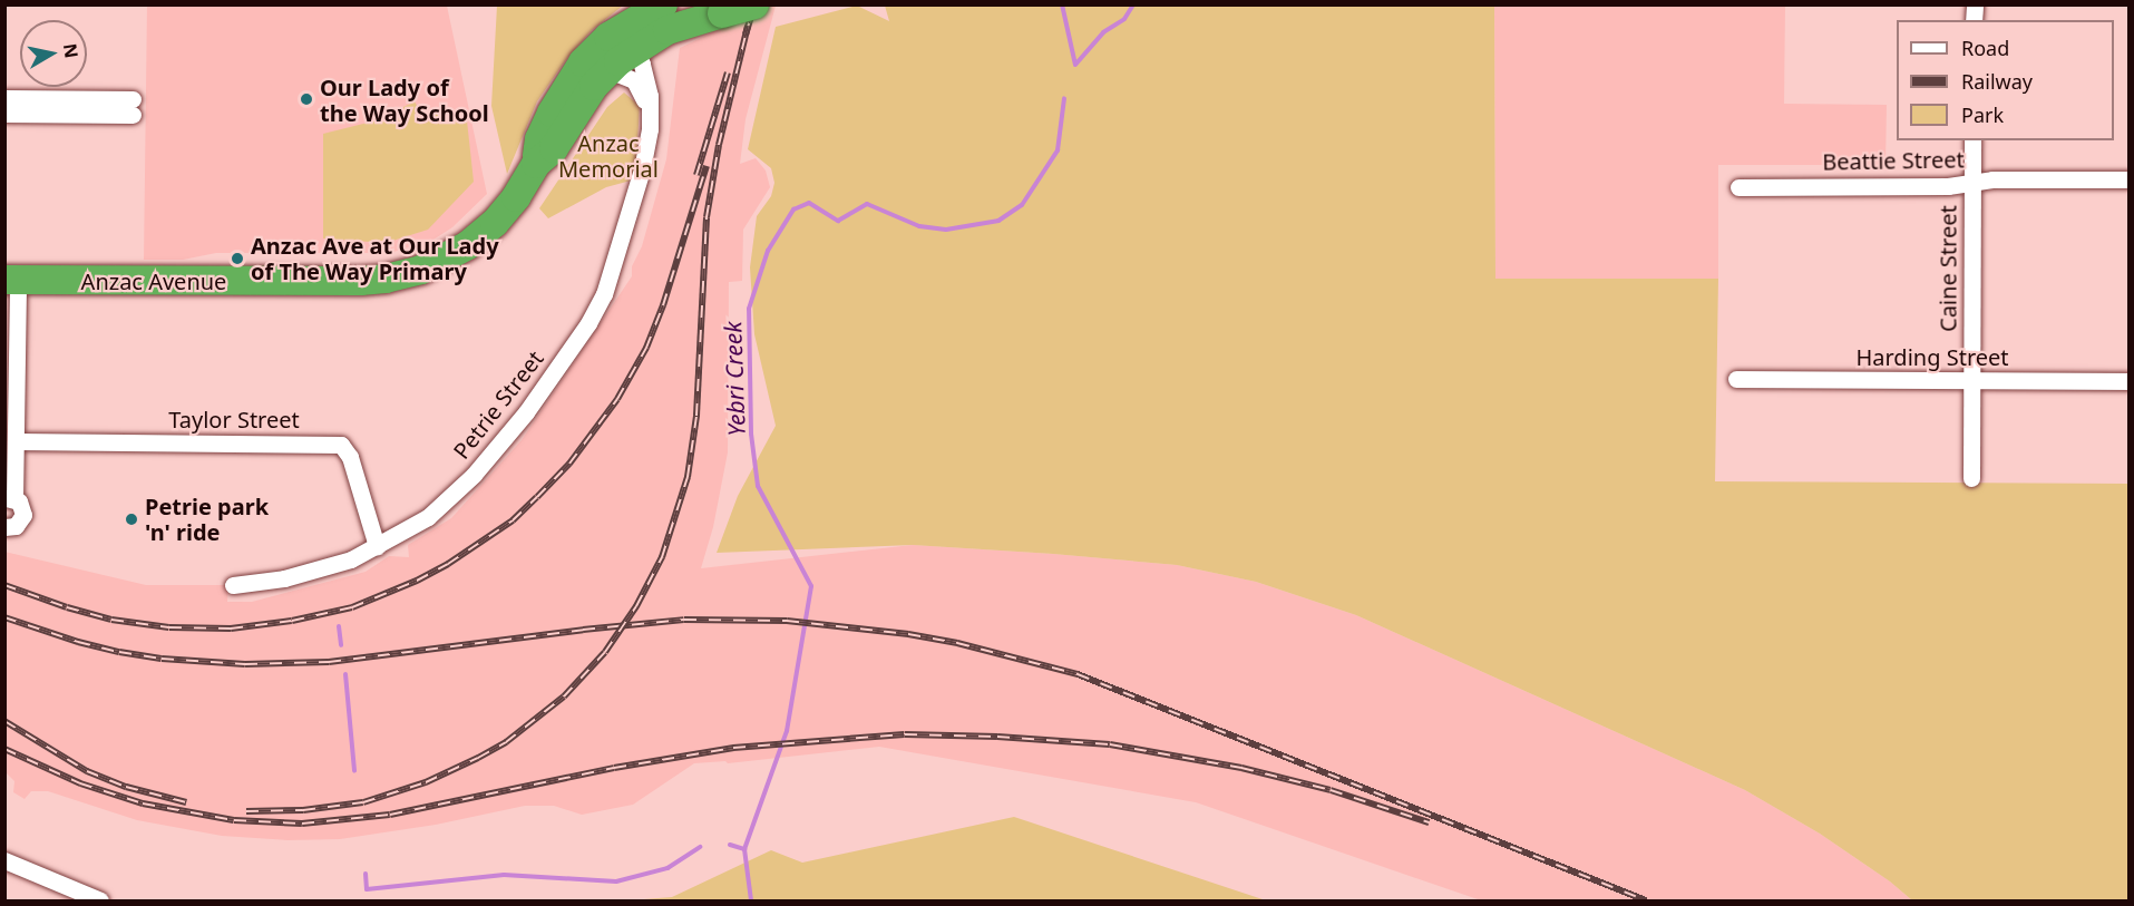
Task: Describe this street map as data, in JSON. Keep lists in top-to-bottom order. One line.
{"streets":{"highway":["Anzac Avenue"],"street":["Beattie Street","Caine Street","Harding Street","Petrie Street","Taylor Street"]},"crossings":[["Beattie Street","Caine Street"],["Caine Street","Harding Street"],["Anzac Avenue","Petrie Street"],["Petrie Street","Taylor Street"]],"water":["Yebri Creek"],"parks":["Anzac Memorial"],"places":["Our Lady of the Way School","Anzac Ave at Our Lady of The Way Primary","Petrie park 'n' ride"],"legend":["Road","Railway","Park"],"north":"right"}
